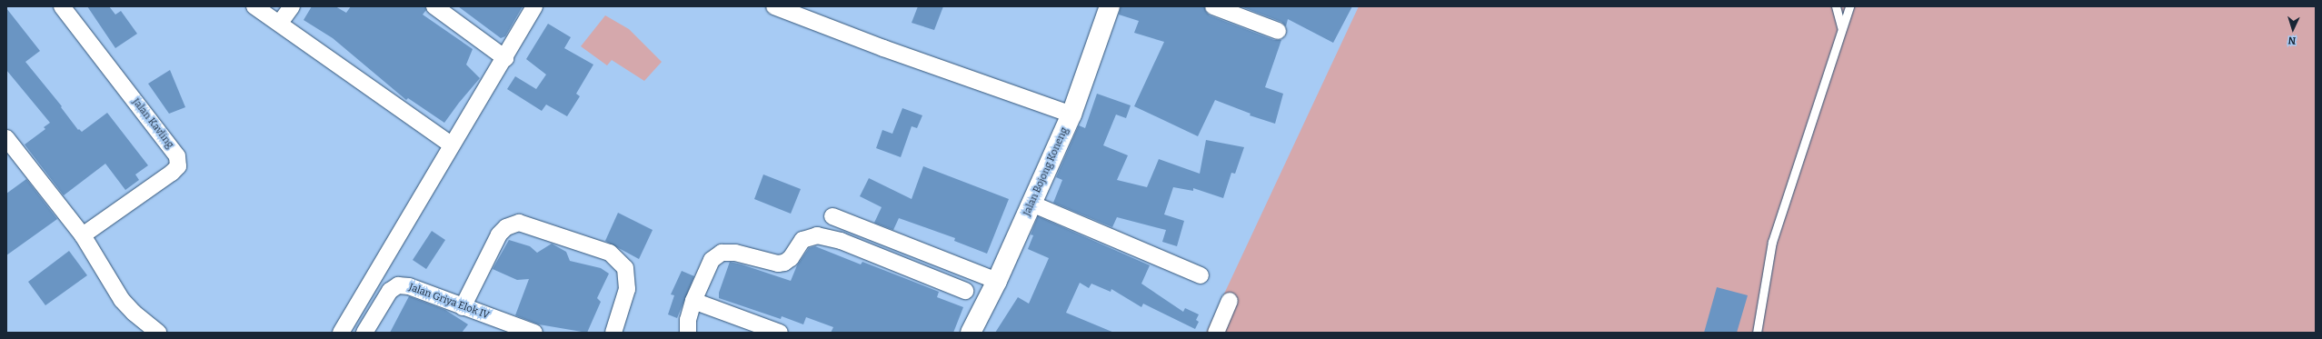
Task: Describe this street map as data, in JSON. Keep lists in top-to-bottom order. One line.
{"streets":{"street":["Jalan Kavling","Jalan Bojong Koneng","Jalan Griya Elok IV"]},"north":"bottom"}
